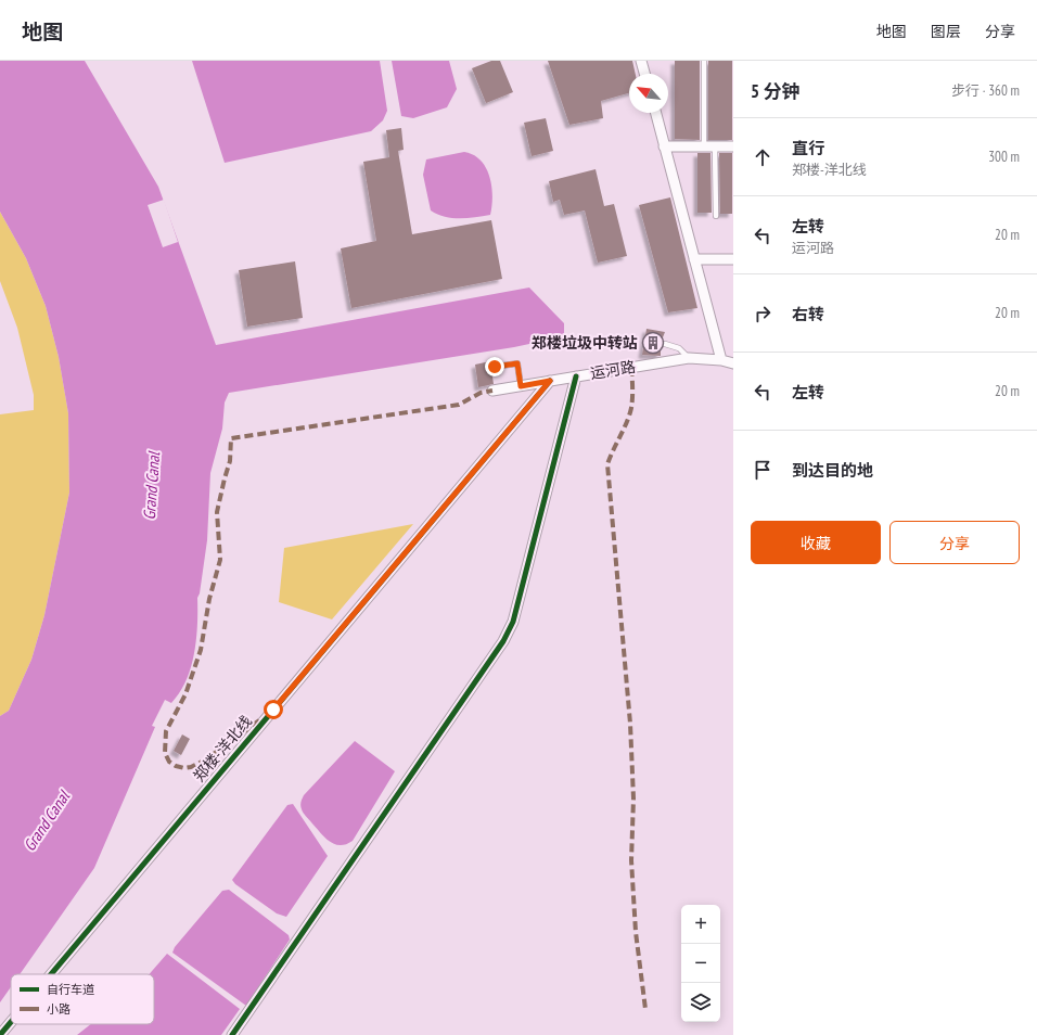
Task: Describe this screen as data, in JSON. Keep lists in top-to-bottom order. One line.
{"streets":{"street":["运河路","郑楼-洋北线"]},"crossings":[["运河路","郑楼-洋北线"]],"water":["Grand Canal"],"places":{"building":["郑楼垃圾中转站"]},"legend":["自行车道","小路"],"north":"top left","page":{"header":"地图","nav":["地图","图层","分享"],"heading":["5 分钟","步行 · 360 m"],"list":[["直行","郑楼-洋北线","300 m"],["左转","运河路","20 m"],["右转","20 m"],["左转","20 m"],"到达目的地"],"buttons":["收藏","分享"],"map_buttons":["+","−"]}}
